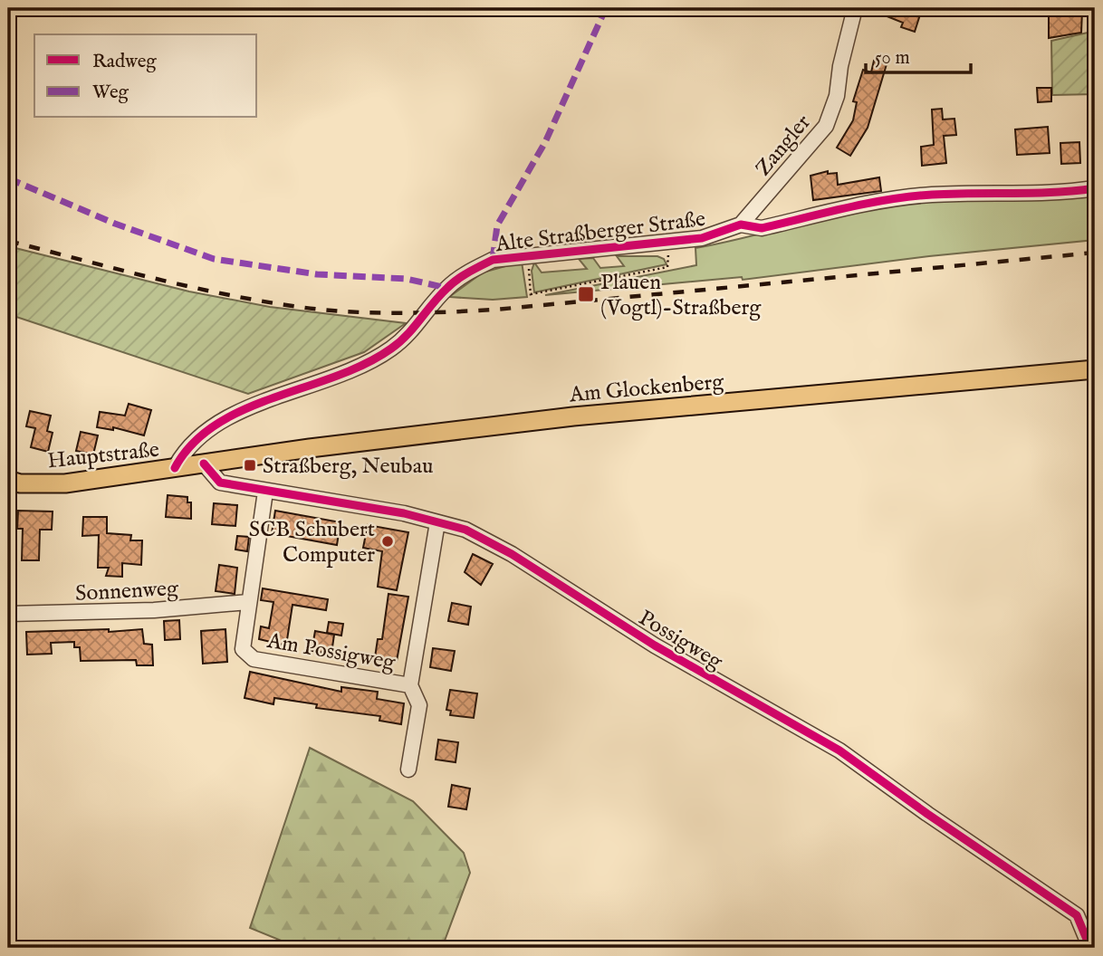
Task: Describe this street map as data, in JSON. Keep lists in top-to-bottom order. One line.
{"streets":{"main road":["Am Glockenberg","Hauptstraße"],"street":["Zangler","Alte Straßberger Straße","Sonnenweg","Possigweg","Am Possigweg"]},"crossings":[["Zangler","Alte Straßberger Straße"],["Alte Straßberger Straße","Hauptstraße"],["Am Glockenberg","Hauptstraße"],["Am Glockenberg","Possigweg"],["Hauptstraße","Possigweg"],["Sonnenweg","Am Possigweg"],["Possigweg","Am Possigweg"]],"places":{"transit":["Plauen (Vogtl)-Straßberg","Straßberg, Neubau"],"other":["SCB Schubert Computer"]},"legend":["Radweg","Weg"],"scale_bar":"50 m"}
